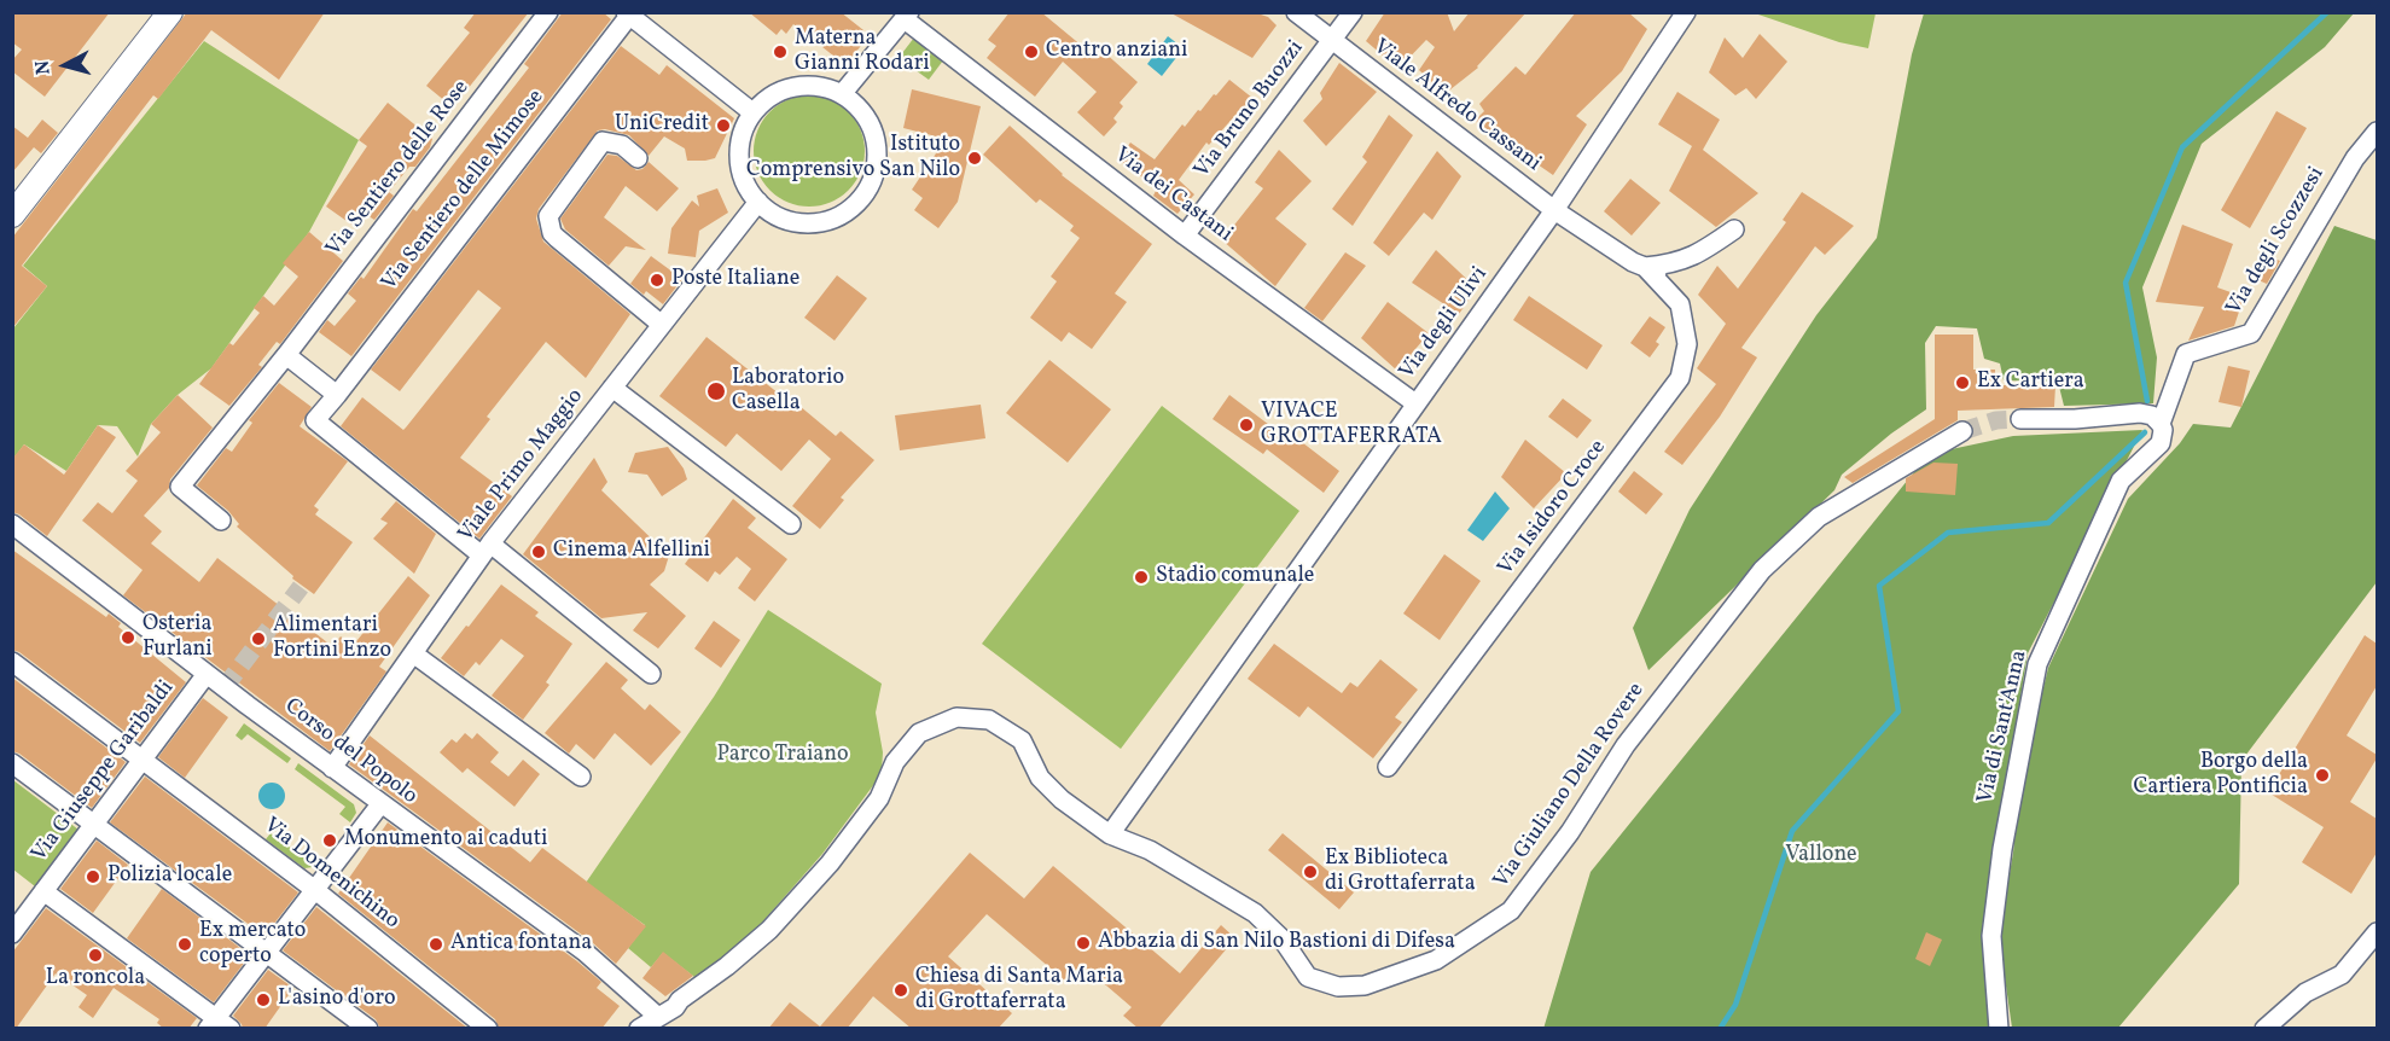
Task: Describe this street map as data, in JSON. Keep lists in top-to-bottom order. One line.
{"streets":{"street":["Viale Alfredo Cassani","Via Bruno Buozzi","Via Sentiero delle Rose","Via Sentiero delle Mimose","Via dei Castani","Via degli Scozzesi","Via degli Ulivi","Viale Primo Maggio","Via Isidoro Croce","Via di Sant'Anna","Corso del Popolo","Via Giuseppe Garibaldi","Via Giuliano Della Rovere","Via Domenichino"]},"crossings":[["Viale Alfredo Cassani","Via Bruno Buozzi"],["Viale Alfredo Cassani","Via degli Ulivi"],["Viale Alfredo Cassani","Via Isidoro Croce"],["Via Bruno Buozzi","Via dei Castani"],["Via dei Castani","Via degli Ulivi"],["Via degli Scozzesi","Via di Sant'Anna"],["Via degli Ulivi","Via Giuliano Della Rovere"],["Viale Primo Maggio","Corso del Popolo"],["Corso del Popolo","Via Giuseppe Garibaldi"],["Via Giuseppe Garibaldi","Via Domenichino"]],"parks":["Parco Traiano","Vallone"],"places":["Materna Gianni Rodari","Centro anziani","UniCredit","Istituto Comprensivo San Nilo","Poste Italiane","Ex Cartiera","Laboratorio Casella","VIVACE GROTTAFERRATA","Cinema Alfellini","Stadio comunale","Osteria Furlani","Alimentari Fortini Enzo","Borgo della Cartiera Pontificia","Monumento ai caduti","Ex Biblioteca di Grottaferrata","Polizia locale","Abbazia di San Nilo Bastioni di Difesa","Ex mercato coperto","Antica fontana","La roncola","Chiesa di Santa Maria di Grottaferrata","L'asino d'oro"],"north":"left"}
